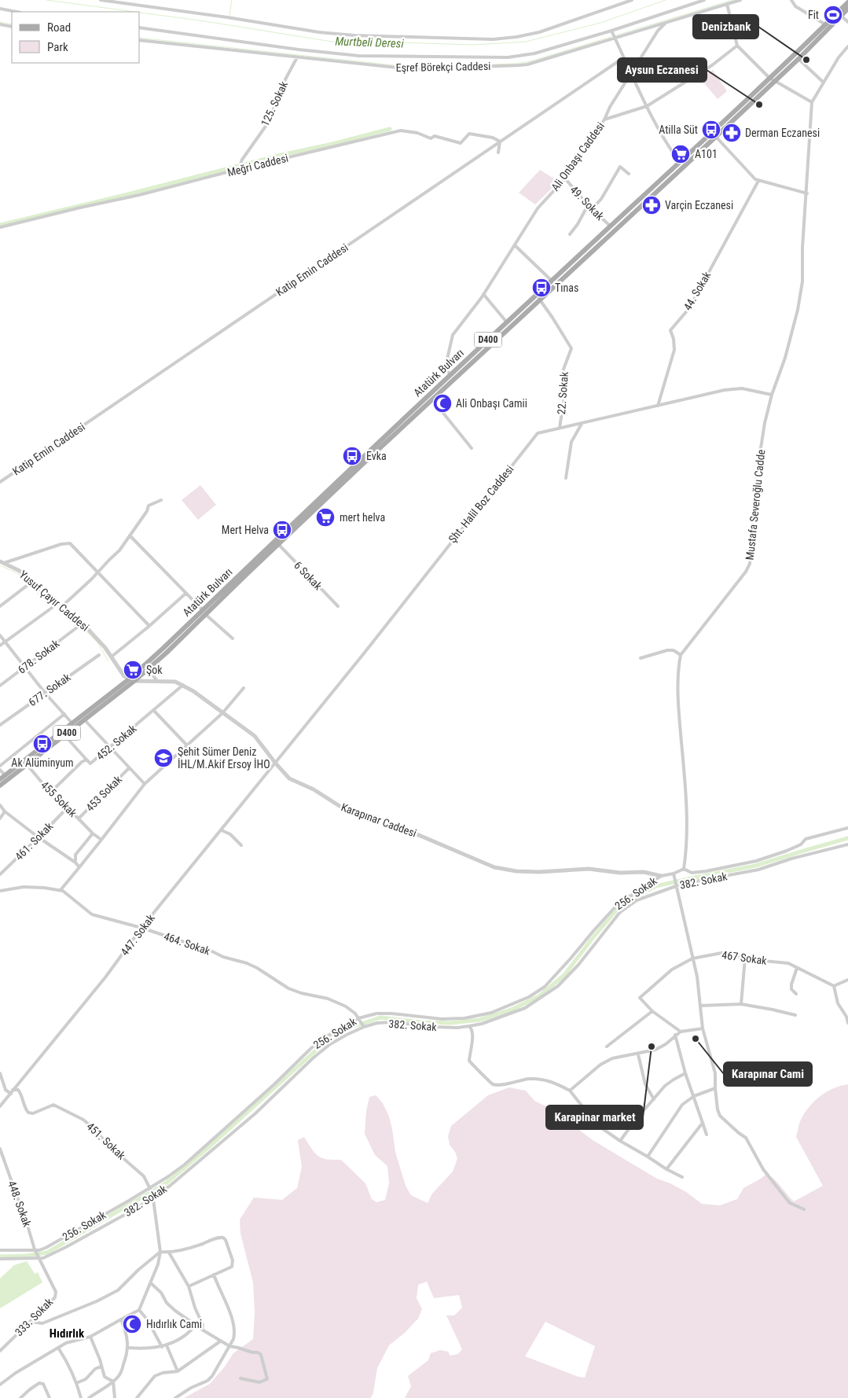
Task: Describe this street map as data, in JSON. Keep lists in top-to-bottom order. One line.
{"streets":{"main road":["D400","Atatürk Bulvarı"],"street":["Eşref Börekçi Caddesi","125. Sokak","Ali Onbaşı Caddesi","Meğri Caddesi","49. Sokak","Katip Emin Caddesi","44. Sokak","22. Sokak","Şht. Halil Boz Caddesi","Mustafa Severoğlu Cadde","6 Sokak","Yusuf Çayır Caddesi","678. Sokak","677. Sokak","452. Sokak","453 Sokak","455 Sokak","Karapınar Caddesi","461. Sokak","382. Sokak","256. Sokak","447. Sokak","464. Sokak","467 Sokak","451. Sokak","448. Sokak","333. Sokak"]},"crossings":[["Eşref Börekçi Caddesi","125. Sokak"],["125. Sokak","Meğri Caddesi"],["Ali Onbaşı Caddesi","49. Sokak"],["Ali Onbaşı Caddesi","Atatürk Bulvarı"],["Meğri Caddesi","Katip Emin Caddesi"],["49. Sokak","Atatürk Bulvarı"],["44. Sokak","Şht. Halil Boz Caddesi"],["D400","Atatürk Bulvarı"],["D400","Yusuf Çayır Caddesi"],["D400","455 Sokak"],["D400","Karapınar Caddesi"],["Atatürk Bulvarı","22. Sokak"],["Atatürk Bulvarı","6 Sokak"],["Atatürk Bulvarı","Yusuf Çayır Caddesi"],["Atatürk Bulvarı","Karapınar Caddesi"],["22. Sokak","Şht. Halil Boz Caddesi"],["Şht. Halil Boz Caddesi","Mustafa Severoğlu Cadde"],["Şht. Halil Boz Caddesi","Karapınar Caddesi"],["Şht. Halil Boz Caddesi","447. Sokak"],["Yusuf Çayır Caddesi","Karapınar Caddesi"],["452. Sokak","455 Sokak"],["452. Sokak","Karapınar Caddesi"],["453 Sokak","455 Sokak"],["455 Sokak","461. Sokak"],["Karapınar Caddesi","256. Sokak"],["Karapınar Caddesi","447. Sokak"],["382. Sokak","464. Sokak"],["382. Sokak","451. Sokak"],["382. Sokak","448. Sokak"],["382. Sokak","333. Sokak"],["256. Sokak","464. Sokak"],["256. Sokak","451. Sokak"],["256. Sokak","448. Sokak"],["447. Sokak","464. Sokak"],["447. Sokak","451. Sokak"],["448. Sokak","333. Sokak"]],"districts":["Hıdırlık"],"water":["Murtbeli Deresi"],"places":{"sports":["Fit"],"other":["Denizbank","Aysun Eczanesi","Karapınar Cami","Karapinar market"],"bus stop":["Atilla Süt","Tınas","Evka","Mert Helva","Ak Alüminyum"],"pharmacy":["Derman Eczanesi","Varçin Eczanesi"],"supermarket":["A101","mert helva","Şok"],"mosque":["Ali Onbaşı Camii","Hıdırlık Cami"],"school or university":["Şehit Sümer Deniz İHL/M.Akif Ersoy İHO"]},"legend":["Road","Park"]}
